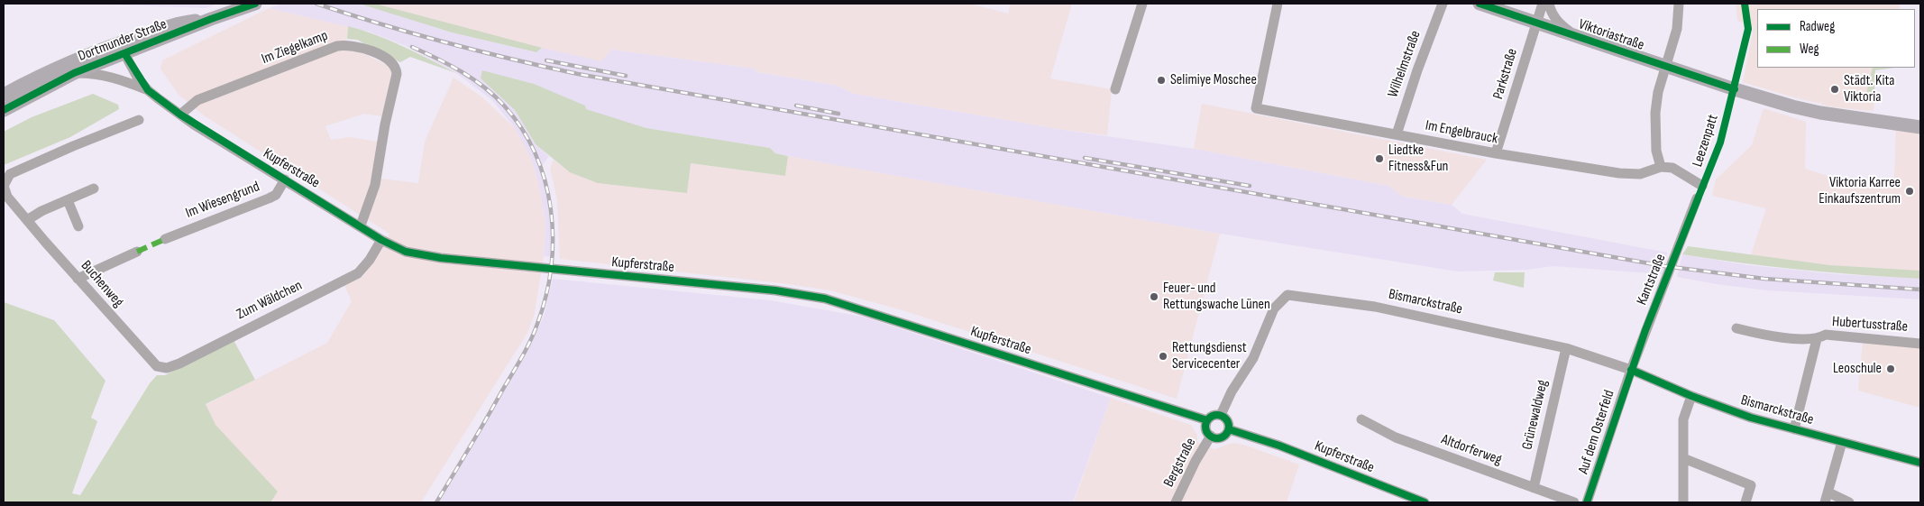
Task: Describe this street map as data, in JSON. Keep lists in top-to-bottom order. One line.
{"streets":{"main road":["Viktoriastraße","Dortmunder Straße"],"street":["Im Ziegelkamp","Wilhelmstraße","Parkstraße","Im Engelbrauck","Kupferstraße","Im Wiesengrund","Kantstraße","Buchenweg","Zum Wäldchen","Bismarckstraße","Hubertusstraße","Grünewaldweg","Auf dem Osterfeld","Altdorferweg","Bergstraße"],"cycle path":["Leezenpatt"]},"crossings":[["Viktoriastraße","Parkstraße"],["Dortmunder Straße","Kupferstraße"],["Im Ziegelkamp","Kupferstraße"],["Wilhelmstraße","Im Engelbrauck"],["Parkstraße","Im Engelbrauck"],["Kupferstraße","Im Wiesengrund"],["Kupferstraße","Zum Wäldchen"],["Kupferstraße","Bismarckstraße"],["Kupferstraße","Bergstraße"],["Kantstraße","Bismarckstraße"],["Kantstraße","Auf dem Osterfeld"],["Buchenweg","Zum Wäldchen"],["Bismarckstraße","Hubertusstraße"],["Bismarckstraße","Grünewaldweg"],["Bismarckstraße","Auf dem Osterfeld"],["Bismarckstraße","Bergstraße"],["Grünewaldweg","Altdorferweg"]],"places":["Selimiye Moschee","Städt. Kita Viktoria","Liedtke Fitness&Fun","Viktoria Karree Einkaufszentrum","Feuer- und Rettungswache Lünen","Rettungsdienst Servicecenter","Leoschule"],"legend":["Radweg","Weg"]}
